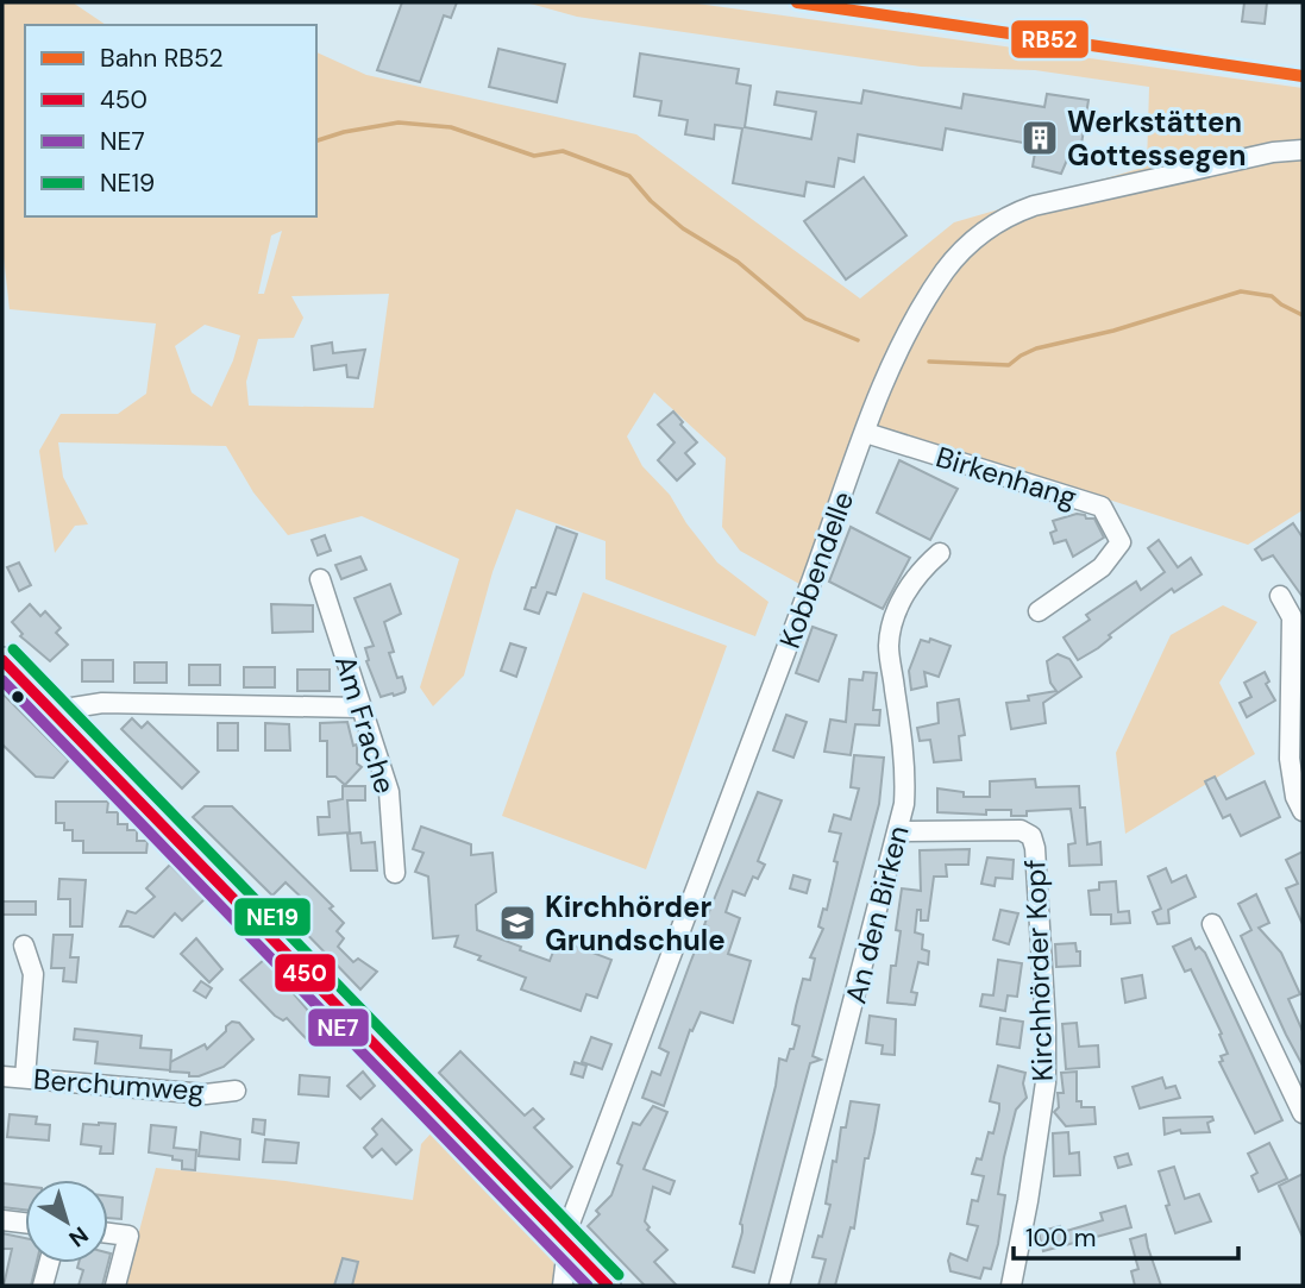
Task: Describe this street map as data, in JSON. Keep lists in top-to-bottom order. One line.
{"streets":{"street":["Birkenhang","Kobbendelle","Am Frache","An den Birken","Kirchhörder Kopf","Berchumweg"]},"crossings":[["Birkenhang","Kobbendelle"],["An den Birken","Kirchhörder Kopf"]],"places":{"building":["Werkstätten Gottessegen"],"school or university":["Kirchhörder Grundschule"]},"lines":["rail line RB52","transit line NE19","transit line 450","transit line NE7"],"legend":["Bahn RB52","450","NE7","NE19"],"scale_bar":"100 m","north":"bottom right"}
